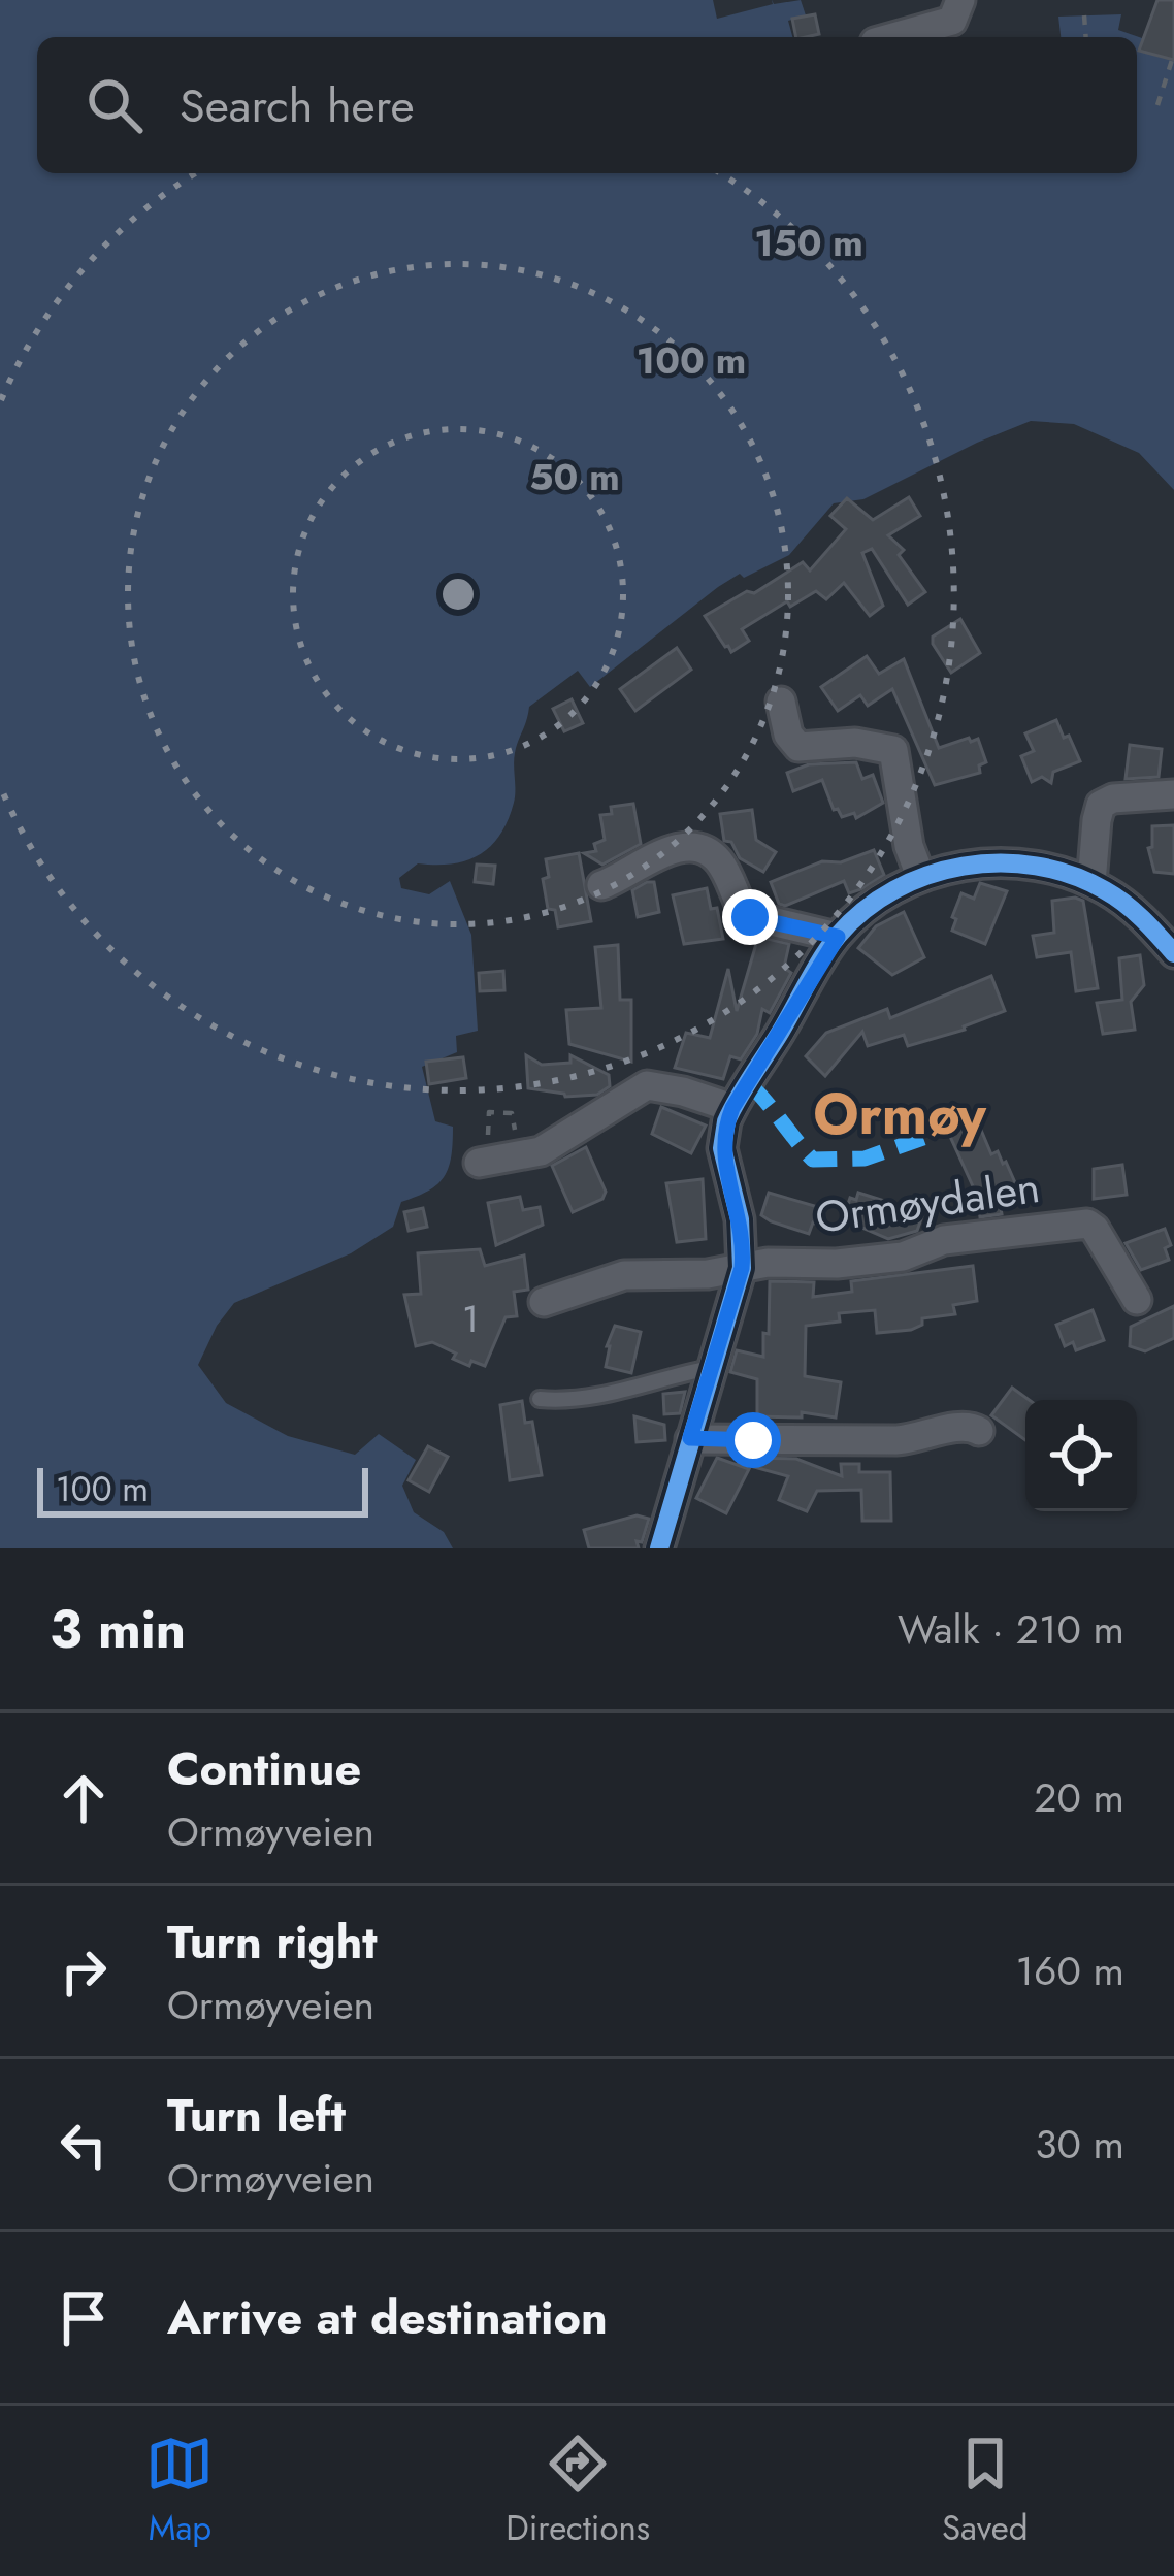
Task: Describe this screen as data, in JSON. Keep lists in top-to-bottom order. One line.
{"streets":{"street":["Ormøydalen"]},"districts":["Ormøy"],"house_numbers":["1"],"scale_bar":"100 m","page":{"search":"Search here","scale":"100 m","heading":["3 min","Walk · 210 m"],"list":[["Continue","Ormøyveien","20 m"],["Turn right","Ormøyveien","160 m"],["Turn left","Ormøyveien","30 m"],"Arrive at destination"],"nav":["Map","Directions","Saved"]},"rings":["150 m","100 m","50 m"]}
